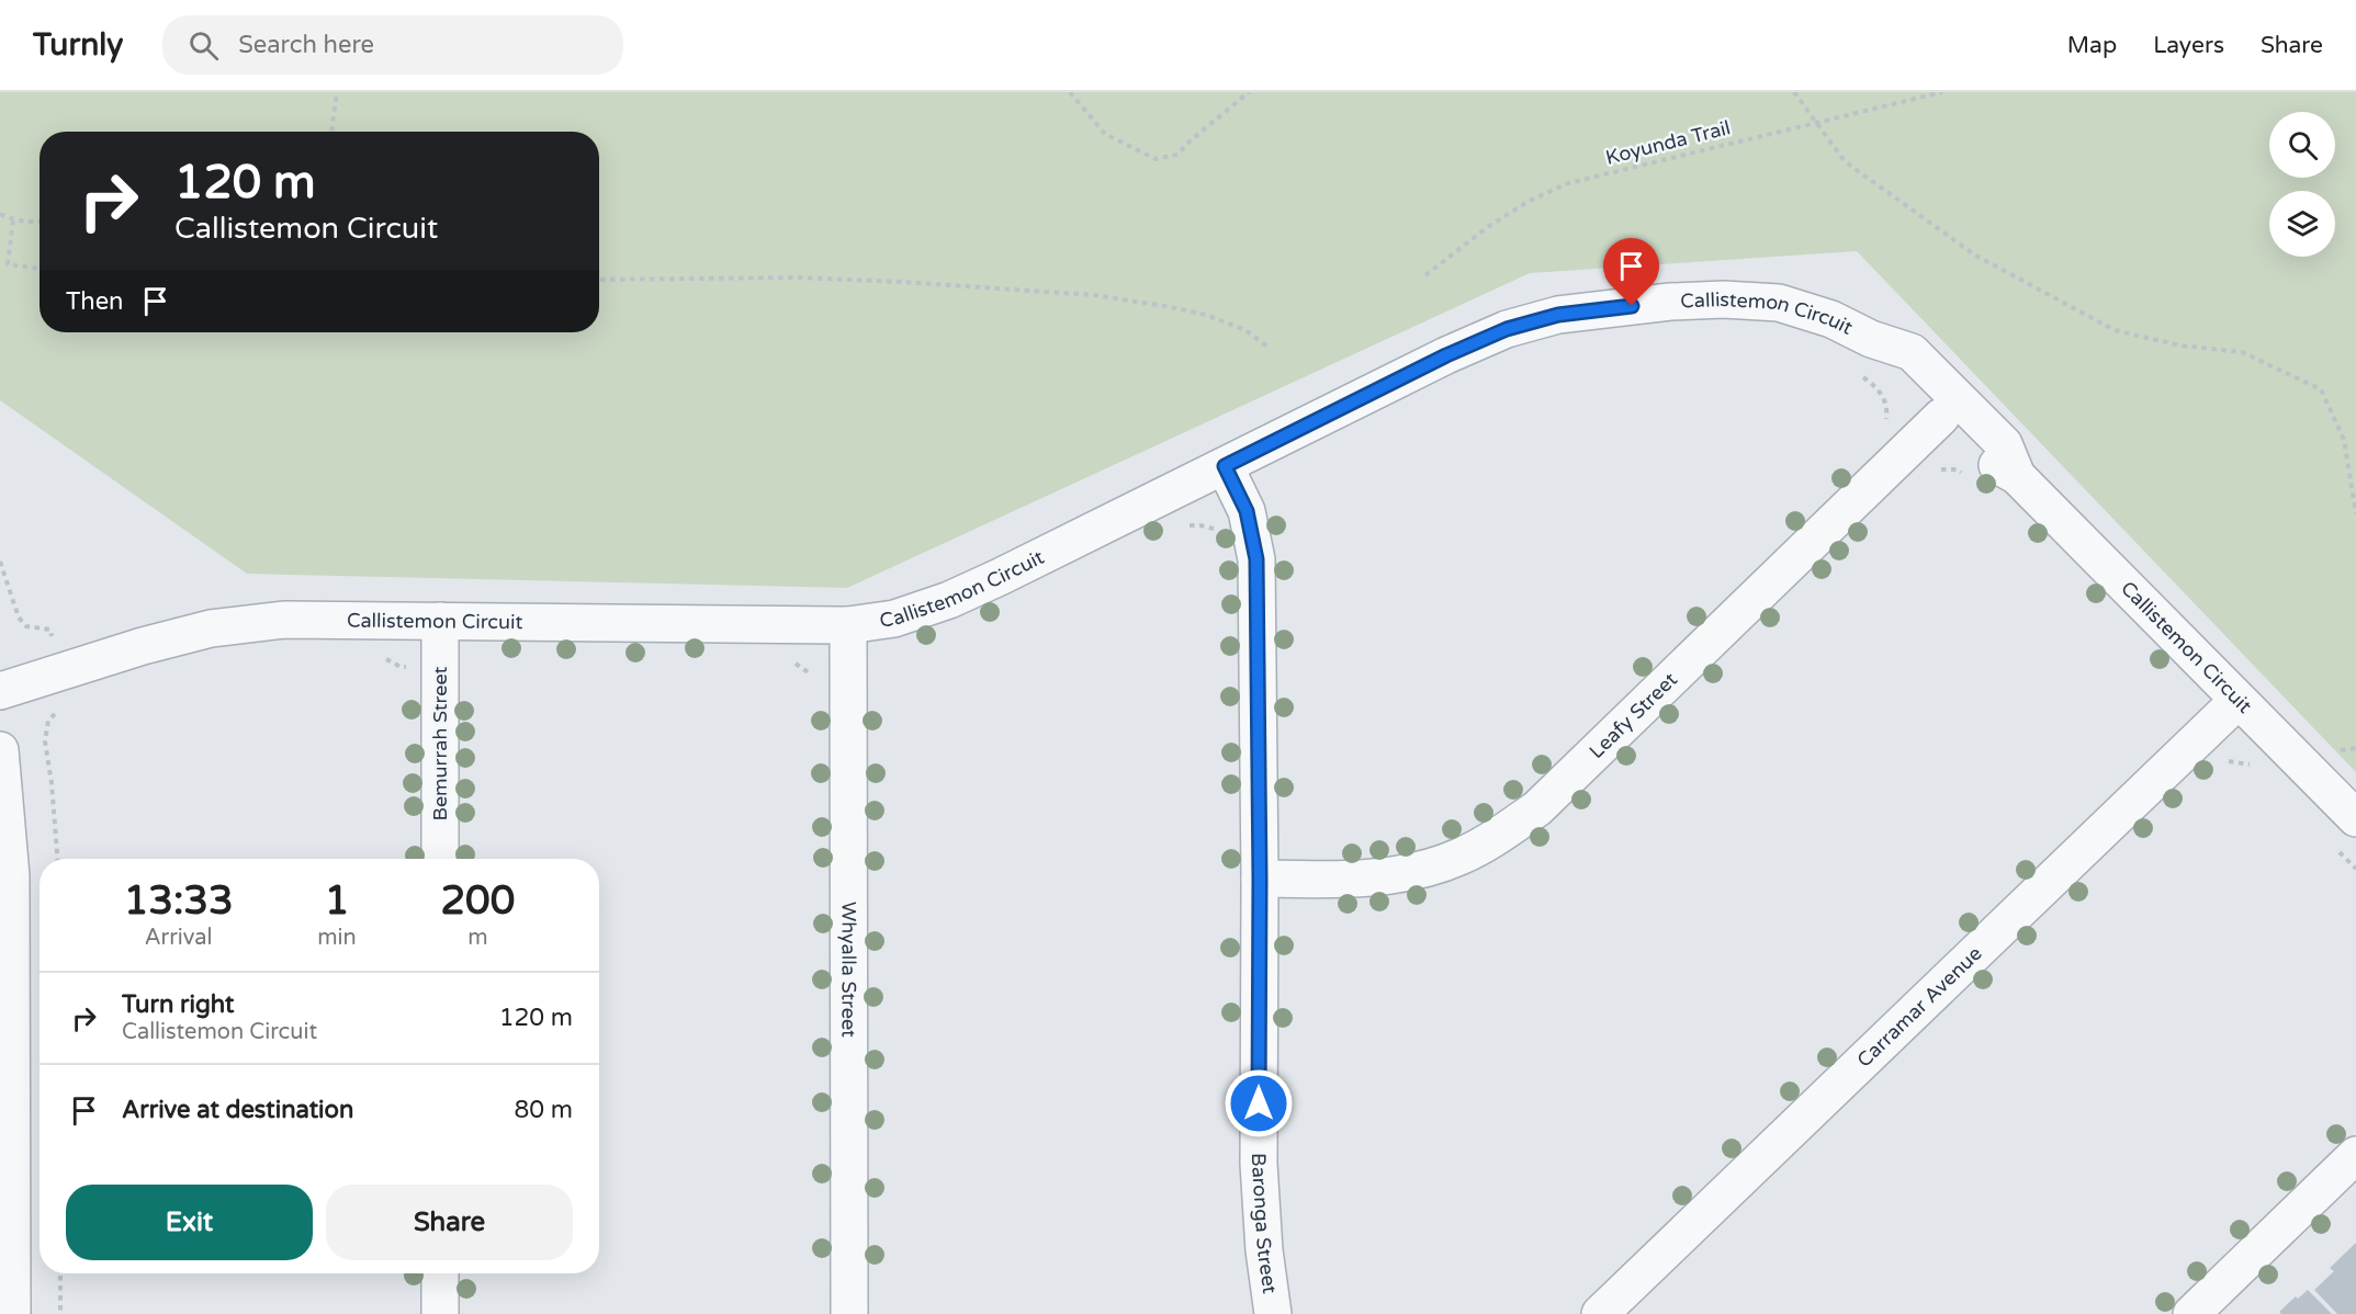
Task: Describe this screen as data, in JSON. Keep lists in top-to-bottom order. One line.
{"streets":{"street":["Callistemon Circuit","Leafy Street","Bemurrah Street","Whyalla Street","Carramar Avenue","Baronga Street"],"path":["Koyunda Trail"]},"crossings":[["Callistemon Circuit","Leafy Street"],["Callistemon Circuit","Bemurrah Street"],["Callistemon Circuit","Whyalla Street"],["Callistemon Circuit","Carramar Avenue"],["Callistemon Circuit","Baronga Street"],["Leafy Street","Baronga Street"]],"page":{"header":"Turnly","search":"Search here","nav":["Map","Layers","Share"],"turn":["120 m","Callistemon Circuit"],"then":"Then","eta":["13:33","Arrival","1","min","200","m"],"list":[{"name":"Turn right","note":"Callistemon Circuit","value":"120 m"},{"name":"Arrive at destination","value":"80 m"}],"buttons":["Exit","Share"]}}
